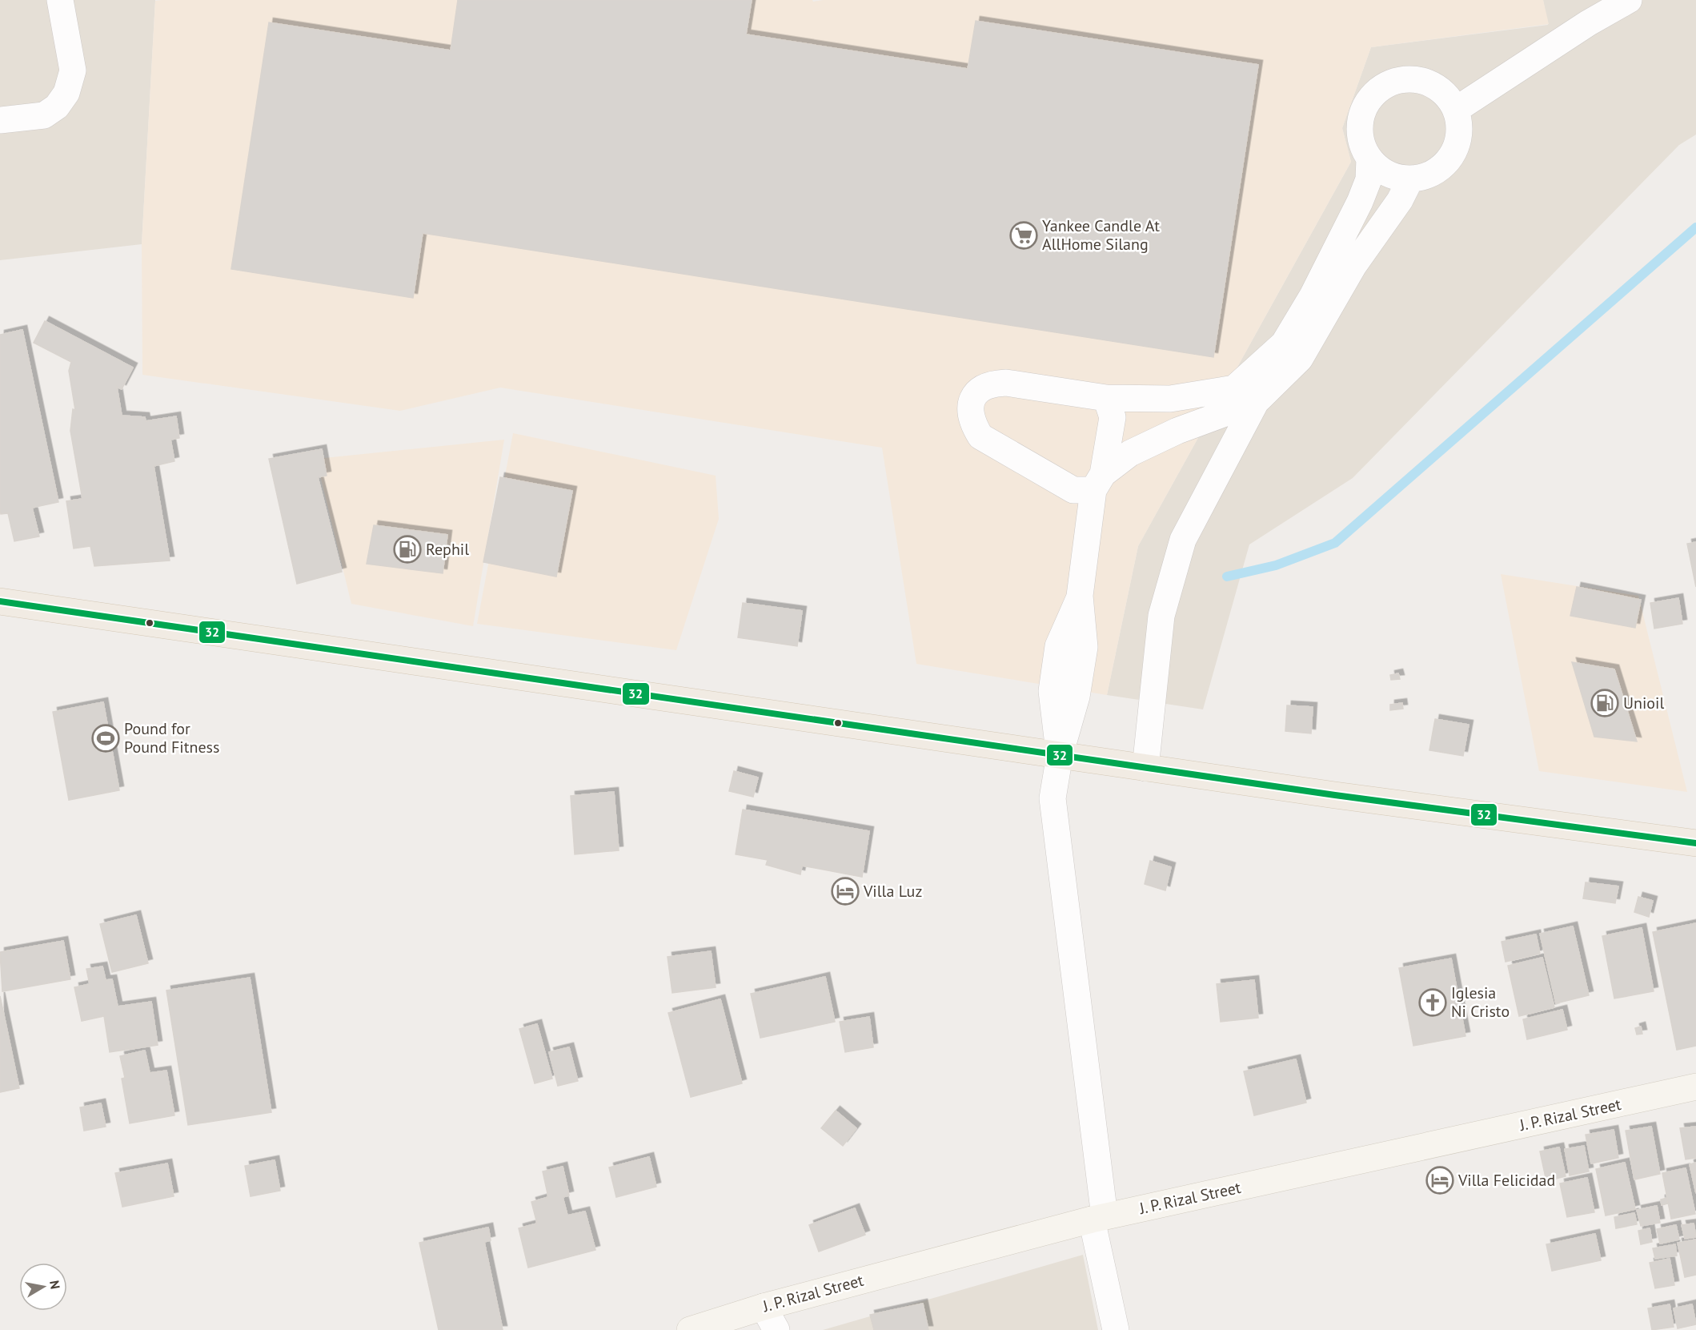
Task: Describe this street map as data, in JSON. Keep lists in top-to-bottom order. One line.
{"streets":{"main road":["J. P. Rizal Street"]},"places":{"supermarket":["Yankee Candle At AllHome Silang"],"fuel station":["Rephil","Unioil"],"sports":["Pound for Pound Fitness"],"hotel":["Villa Luz","Villa Felicidad"],"church":["Iglesia Ni Cristo"]},"lines":["transit line 32"],"north":"right"}
